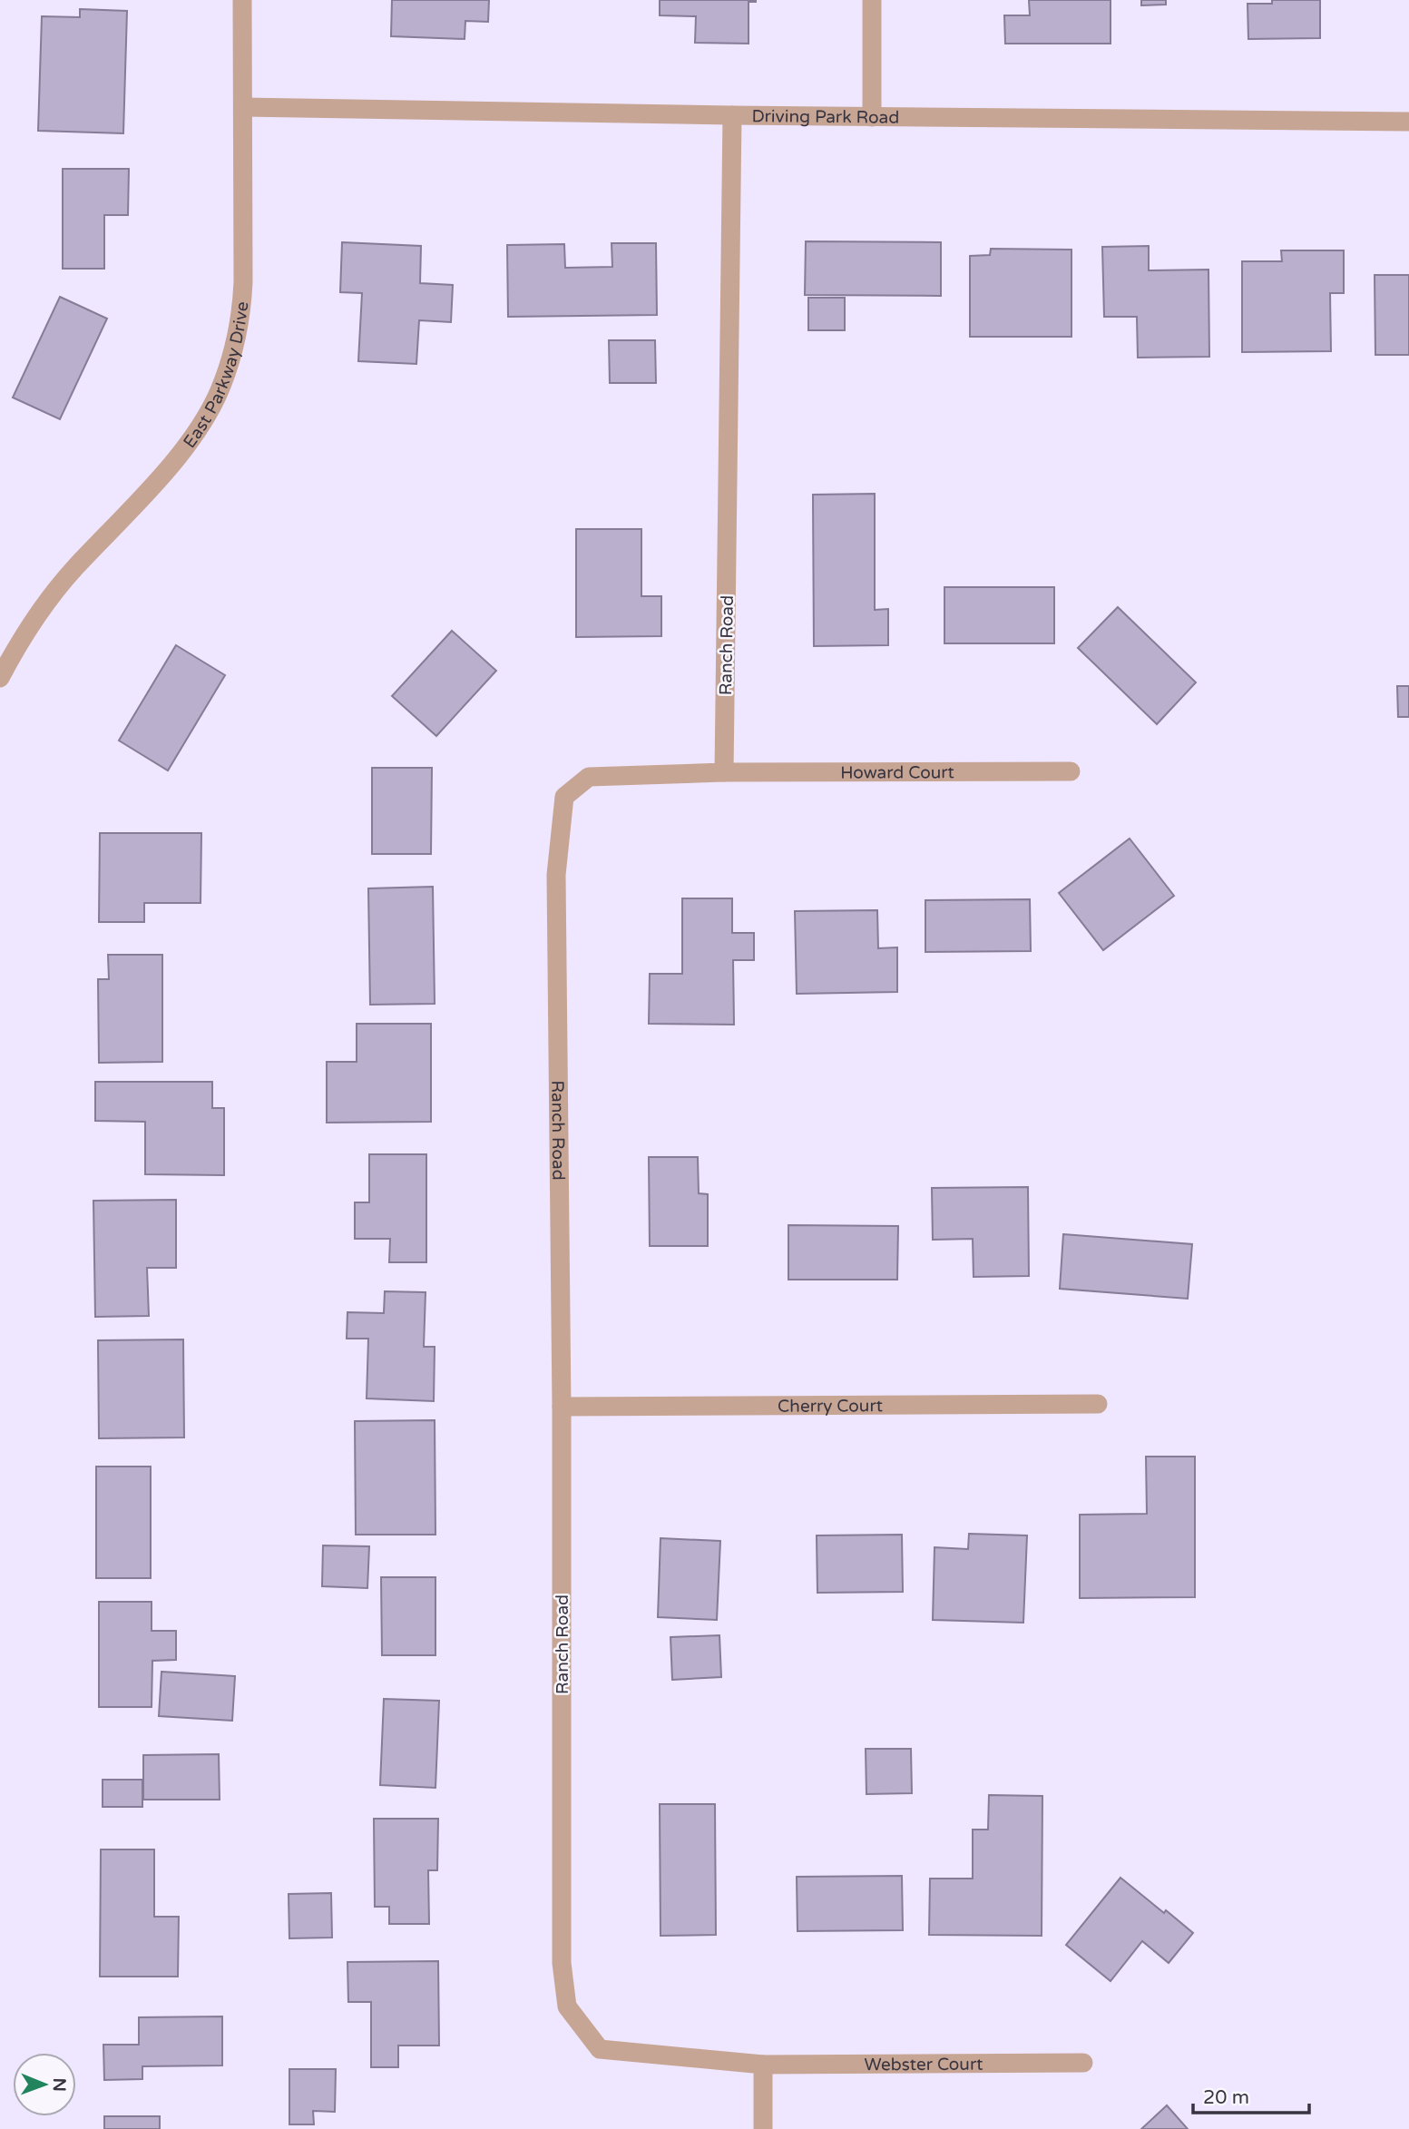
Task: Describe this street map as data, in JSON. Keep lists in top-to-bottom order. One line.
{"streets":{"street":["Driving Park Road","East Parkway Drive","Ranch Road","Howard Court","Cherry Court","Webster Court"]},"crossings":[["Driving Park Road","East Parkway Drive"],["Driving Park Road","Ranch Road"],["Ranch Road","Howard Court"],["Ranch Road","Cherry Court"],["Ranch Road","Webster Court"]],"scale_bar":"20 m","north":"right"}
